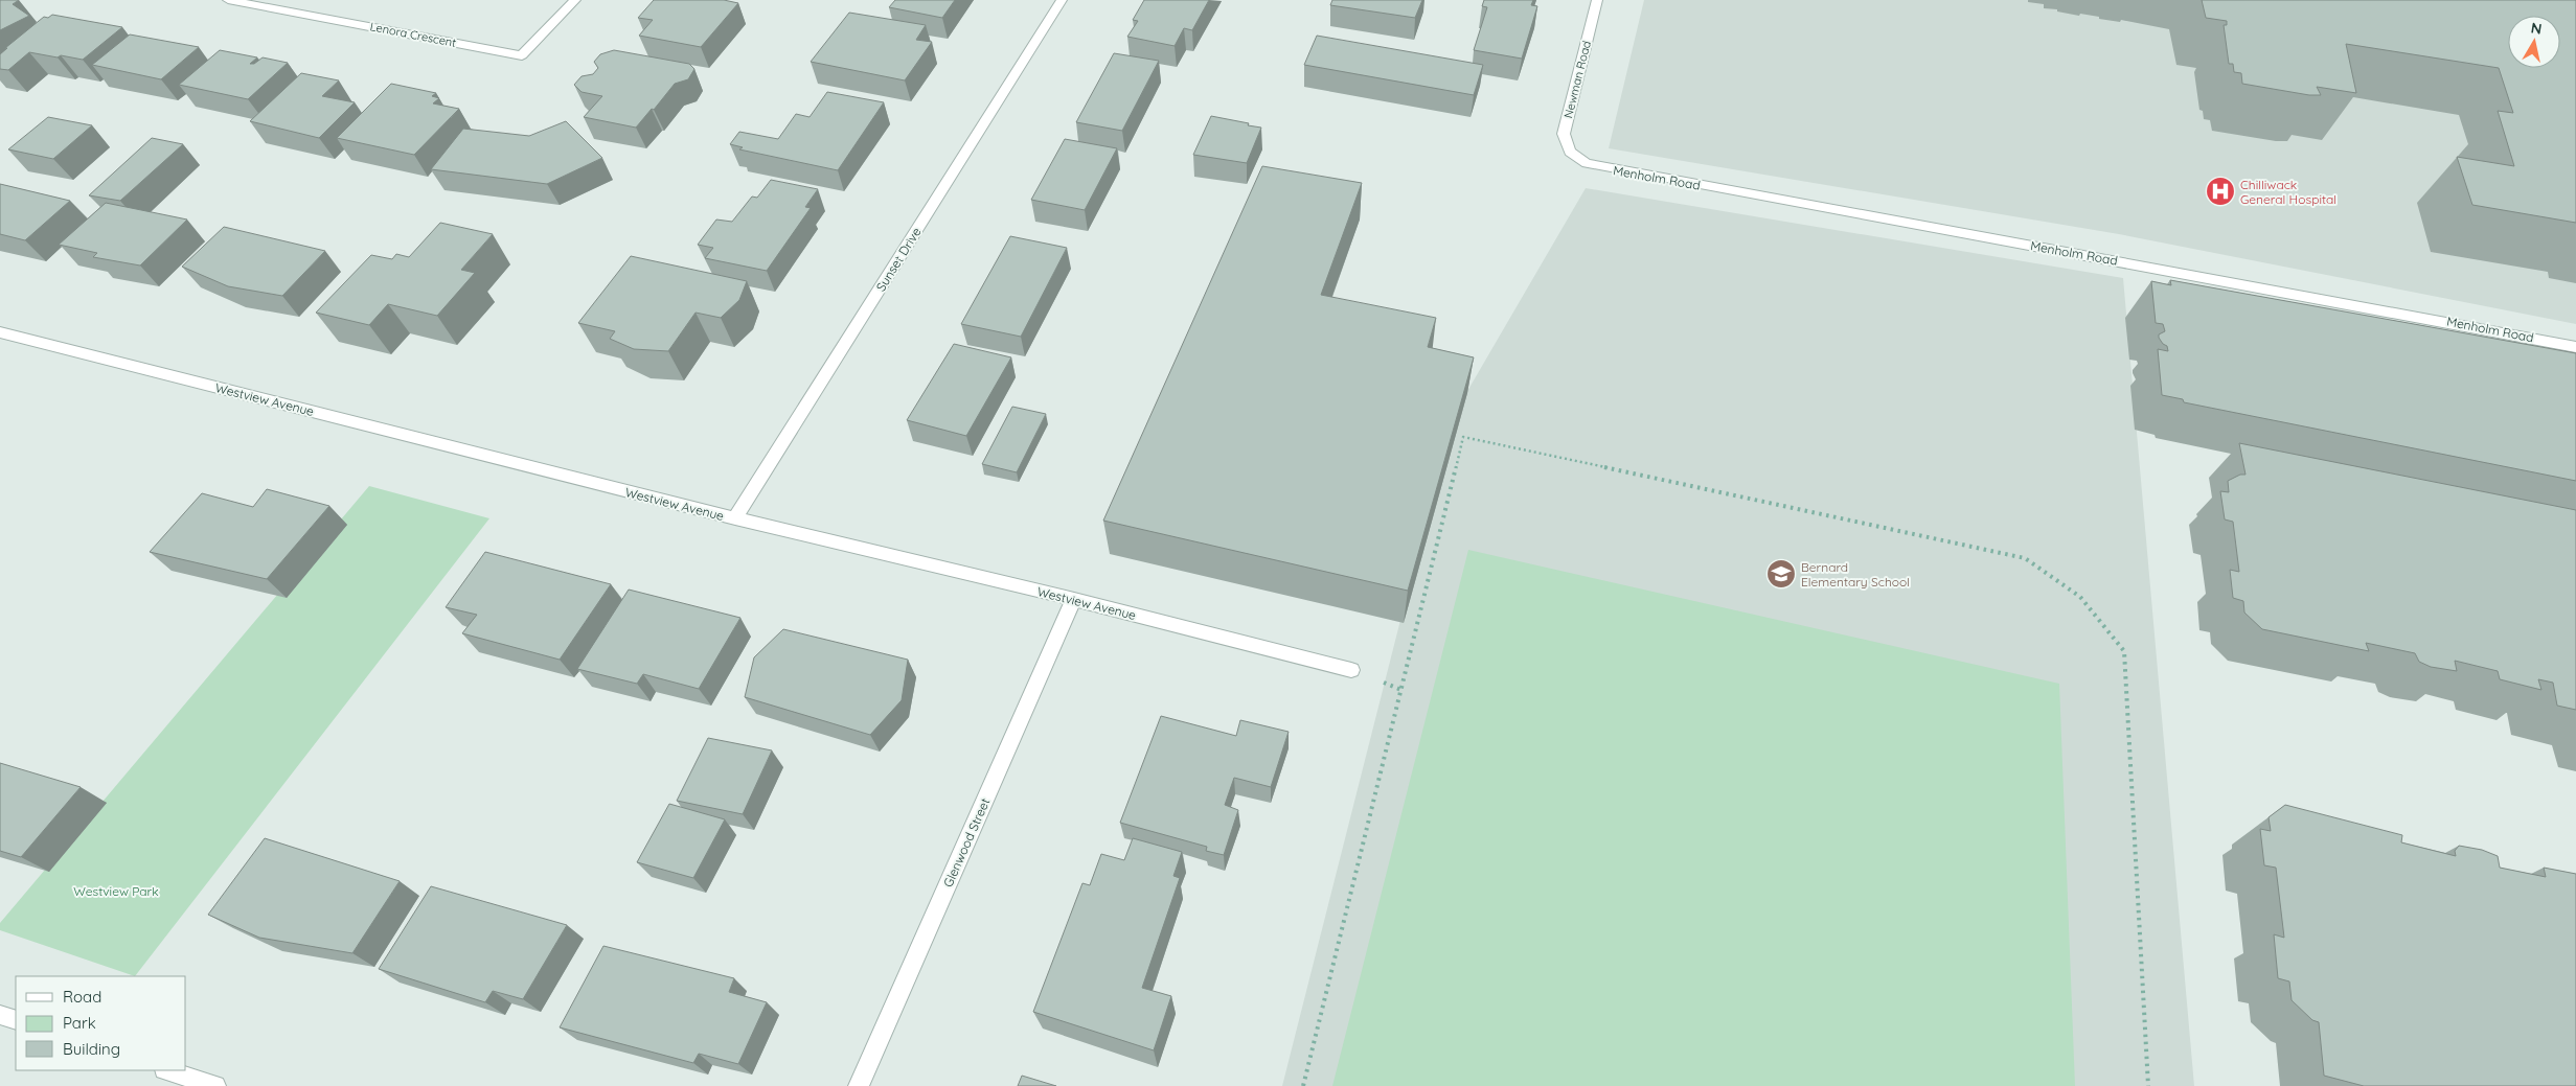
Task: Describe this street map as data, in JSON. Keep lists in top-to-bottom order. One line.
{"streets":{"street":["Lenora Crescent","Newman Road","Menholm Road","Sunset Drive","Westview Avenue","Glenwood Street"]},"crossings":[["Newman Road","Menholm Road"],["Sunset Drive","Westview Avenue"],["Westview Avenue","Glenwood Street"]],"parks":["Westview Park"],"places":{"hospital":["Chilliwack General Hospital"],"school or university":["Bernard Elementary School"]},"legend":["Road","Park","Building"],"north":"top"}
